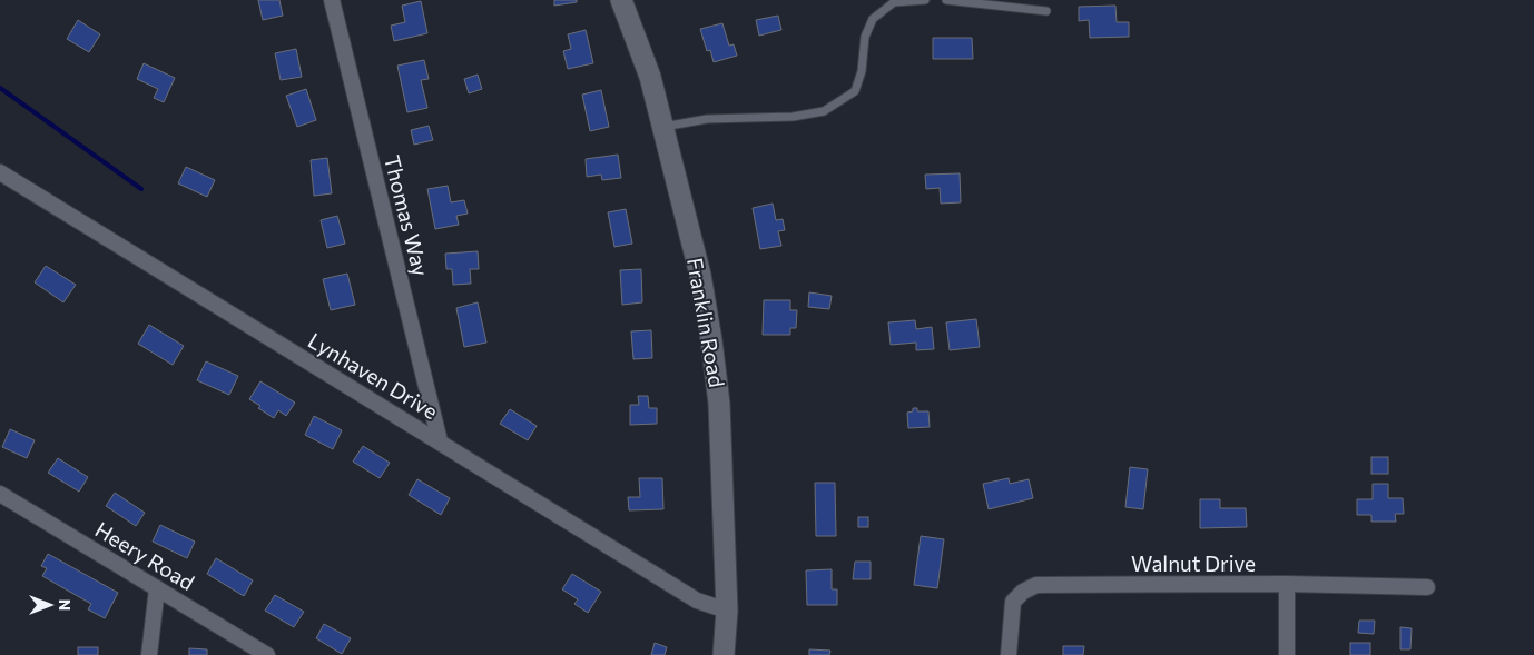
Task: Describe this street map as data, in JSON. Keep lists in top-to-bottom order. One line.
{"streets":{"main road":["Franklin Road"],"street":["Thomas Way","Lynhaven Drive","Heery Road","Walnut Drive"]},"crossings":[["Thomas Way","Lynhaven Drive"],["Franklin Road","Lynhaven Drive"]],"north":"right"}
